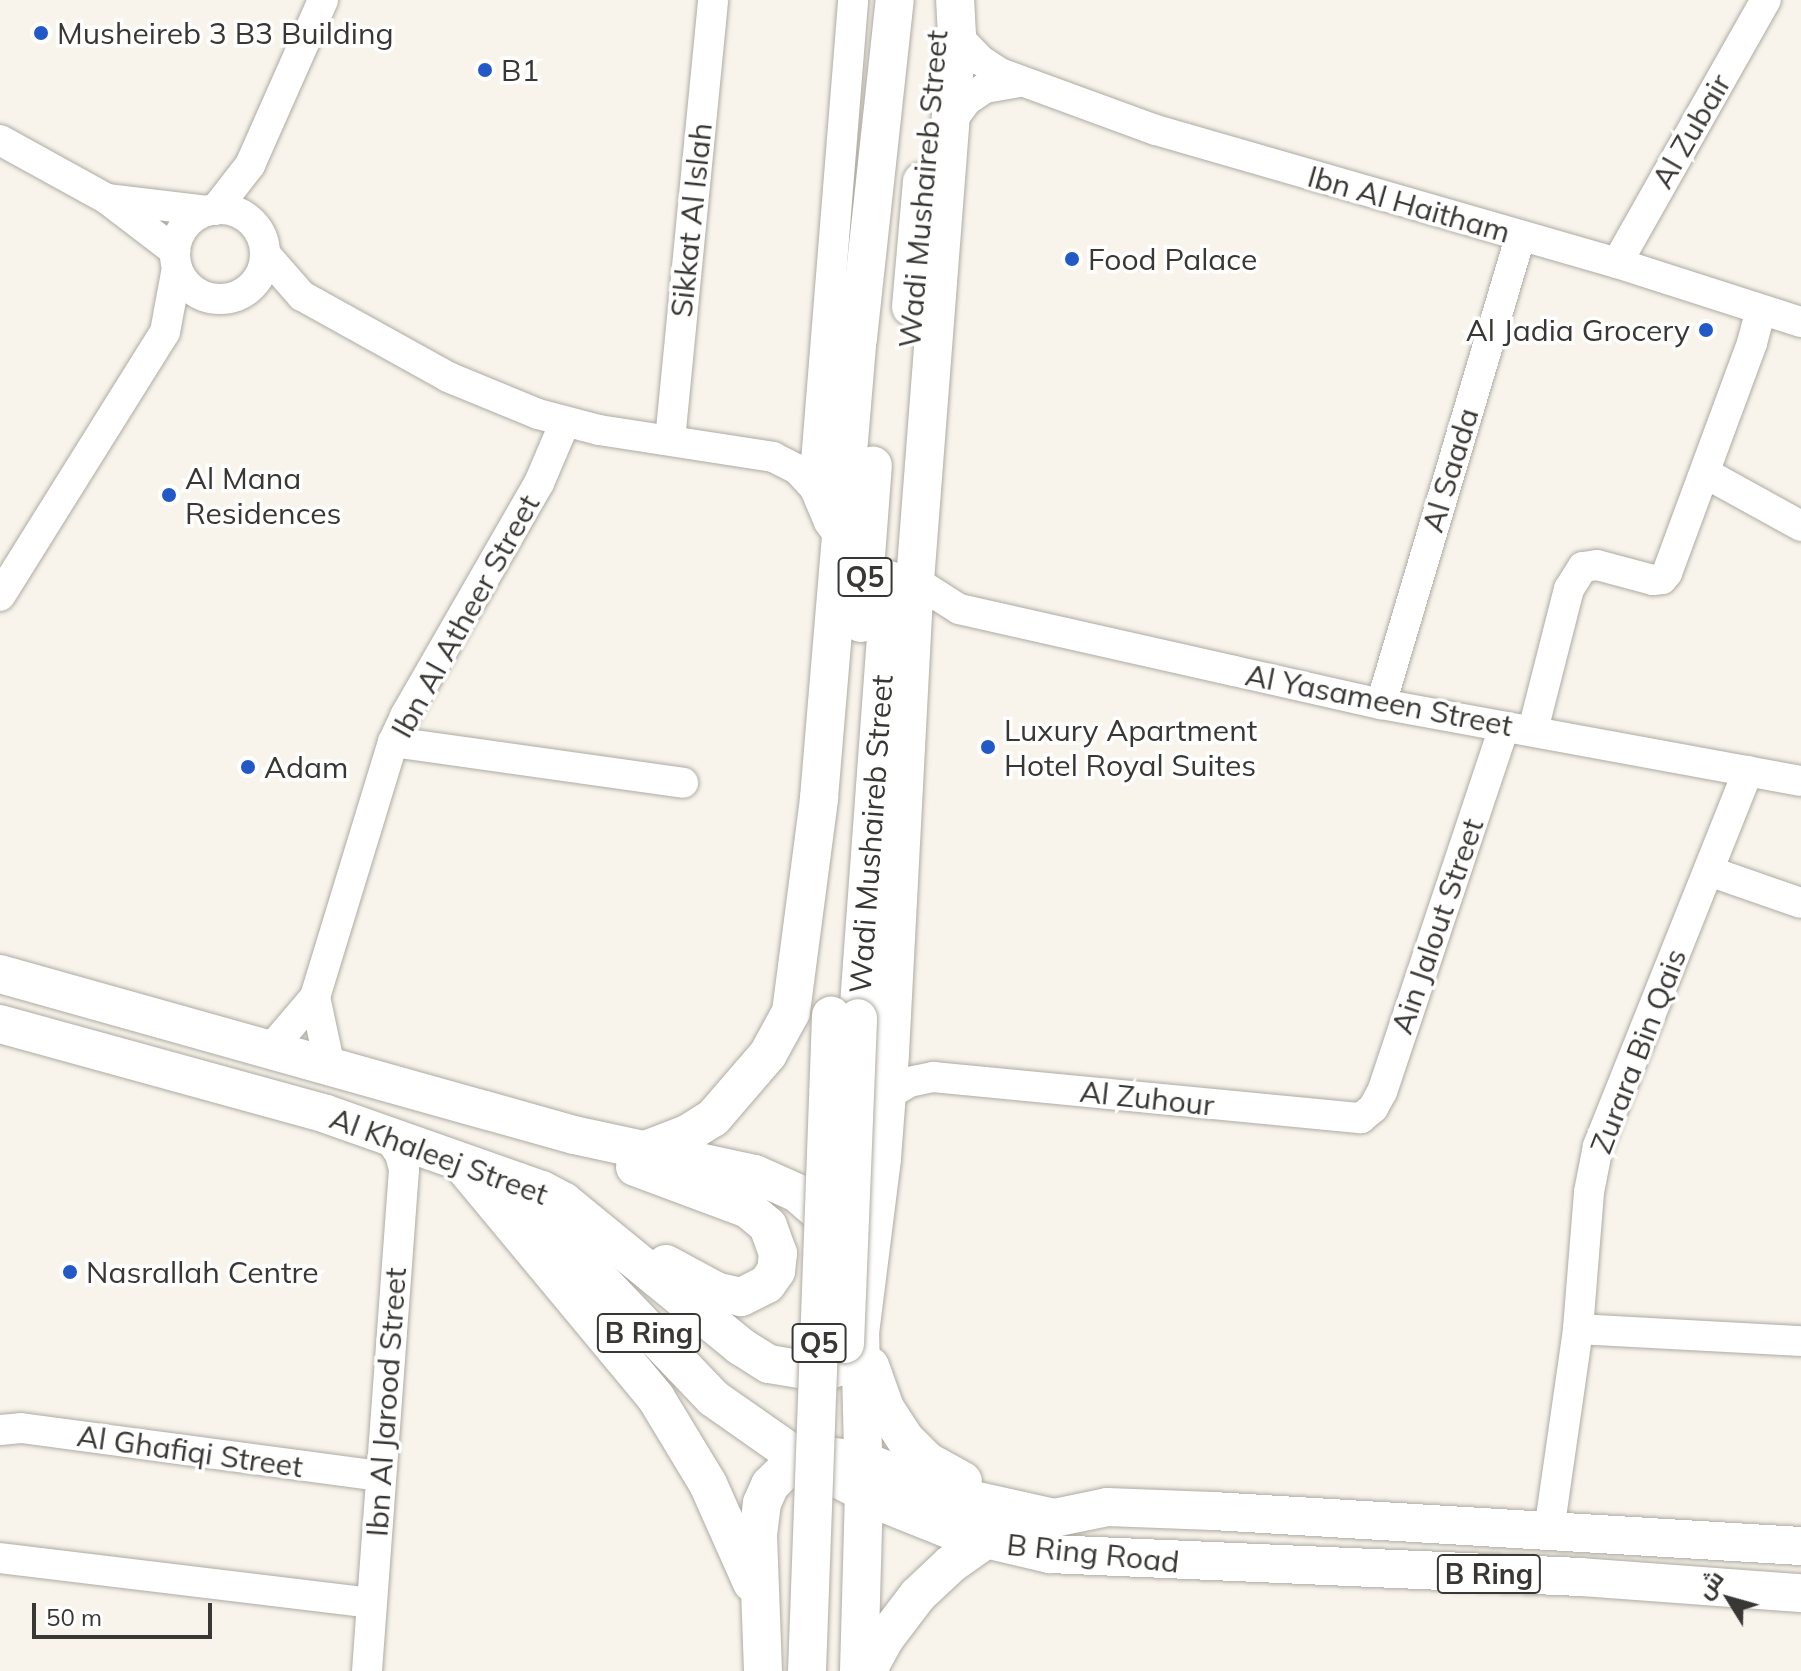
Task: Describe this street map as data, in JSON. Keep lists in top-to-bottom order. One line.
{"streets":{"main road":["Wadi Mushaireb Street","Q5","Al Khaleej Street","B Ring","B Ring Road"],"street":["Al Zubair","Ibn Al Haitham","Sikkat Al Islah","Al Saada","Ibn Al Atheer Street","Al Yasameen Street","Ain Jalout Street","Zurara Bin Qais","Al Zuhour","Ibn Al Jarood Street","Al Ghafiqi Street"]},"crossings":[["Al Zubair","Ibn Al Haitham"],["Wadi Mushaireb Street","Ibn Al Haitham"],["Wadi Mushaireb Street","Al Yasameen Street"],["Wadi Mushaireb Street","Al Zuhour"],["Wadi Mushaireb Street","Al Khaleej Street"],["Wadi Mushaireb Street","B Ring Road"],["Ibn Al Haitham","Al Saada"],["Al Saada","Al Yasameen Street"],["Ibn Al Atheer Street","Al Khaleej Street"],["Al Yasameen Street","Ain Jalout Street"],["Al Yasameen Street","Zurara Bin Qais"],["Ain Jalout Street","Al Zuhour"],["Zurara Bin Qais","B Ring Road"],["Al Khaleej Street","Ibn Al Jarood Street"],["Al Khaleej Street","B Ring Road"],["Ibn Al Jarood Street","Al Ghafiqi Street"]],"places":["Musheireb 3 B3 Building","B1","Food Palace","Al Jadia Grocery","Al Mana Residences","Luxury Apartment Hotel Royal Suites","Adam","Nasrallah Centre"],"scale_bar":"50 m","north":"top left"}
